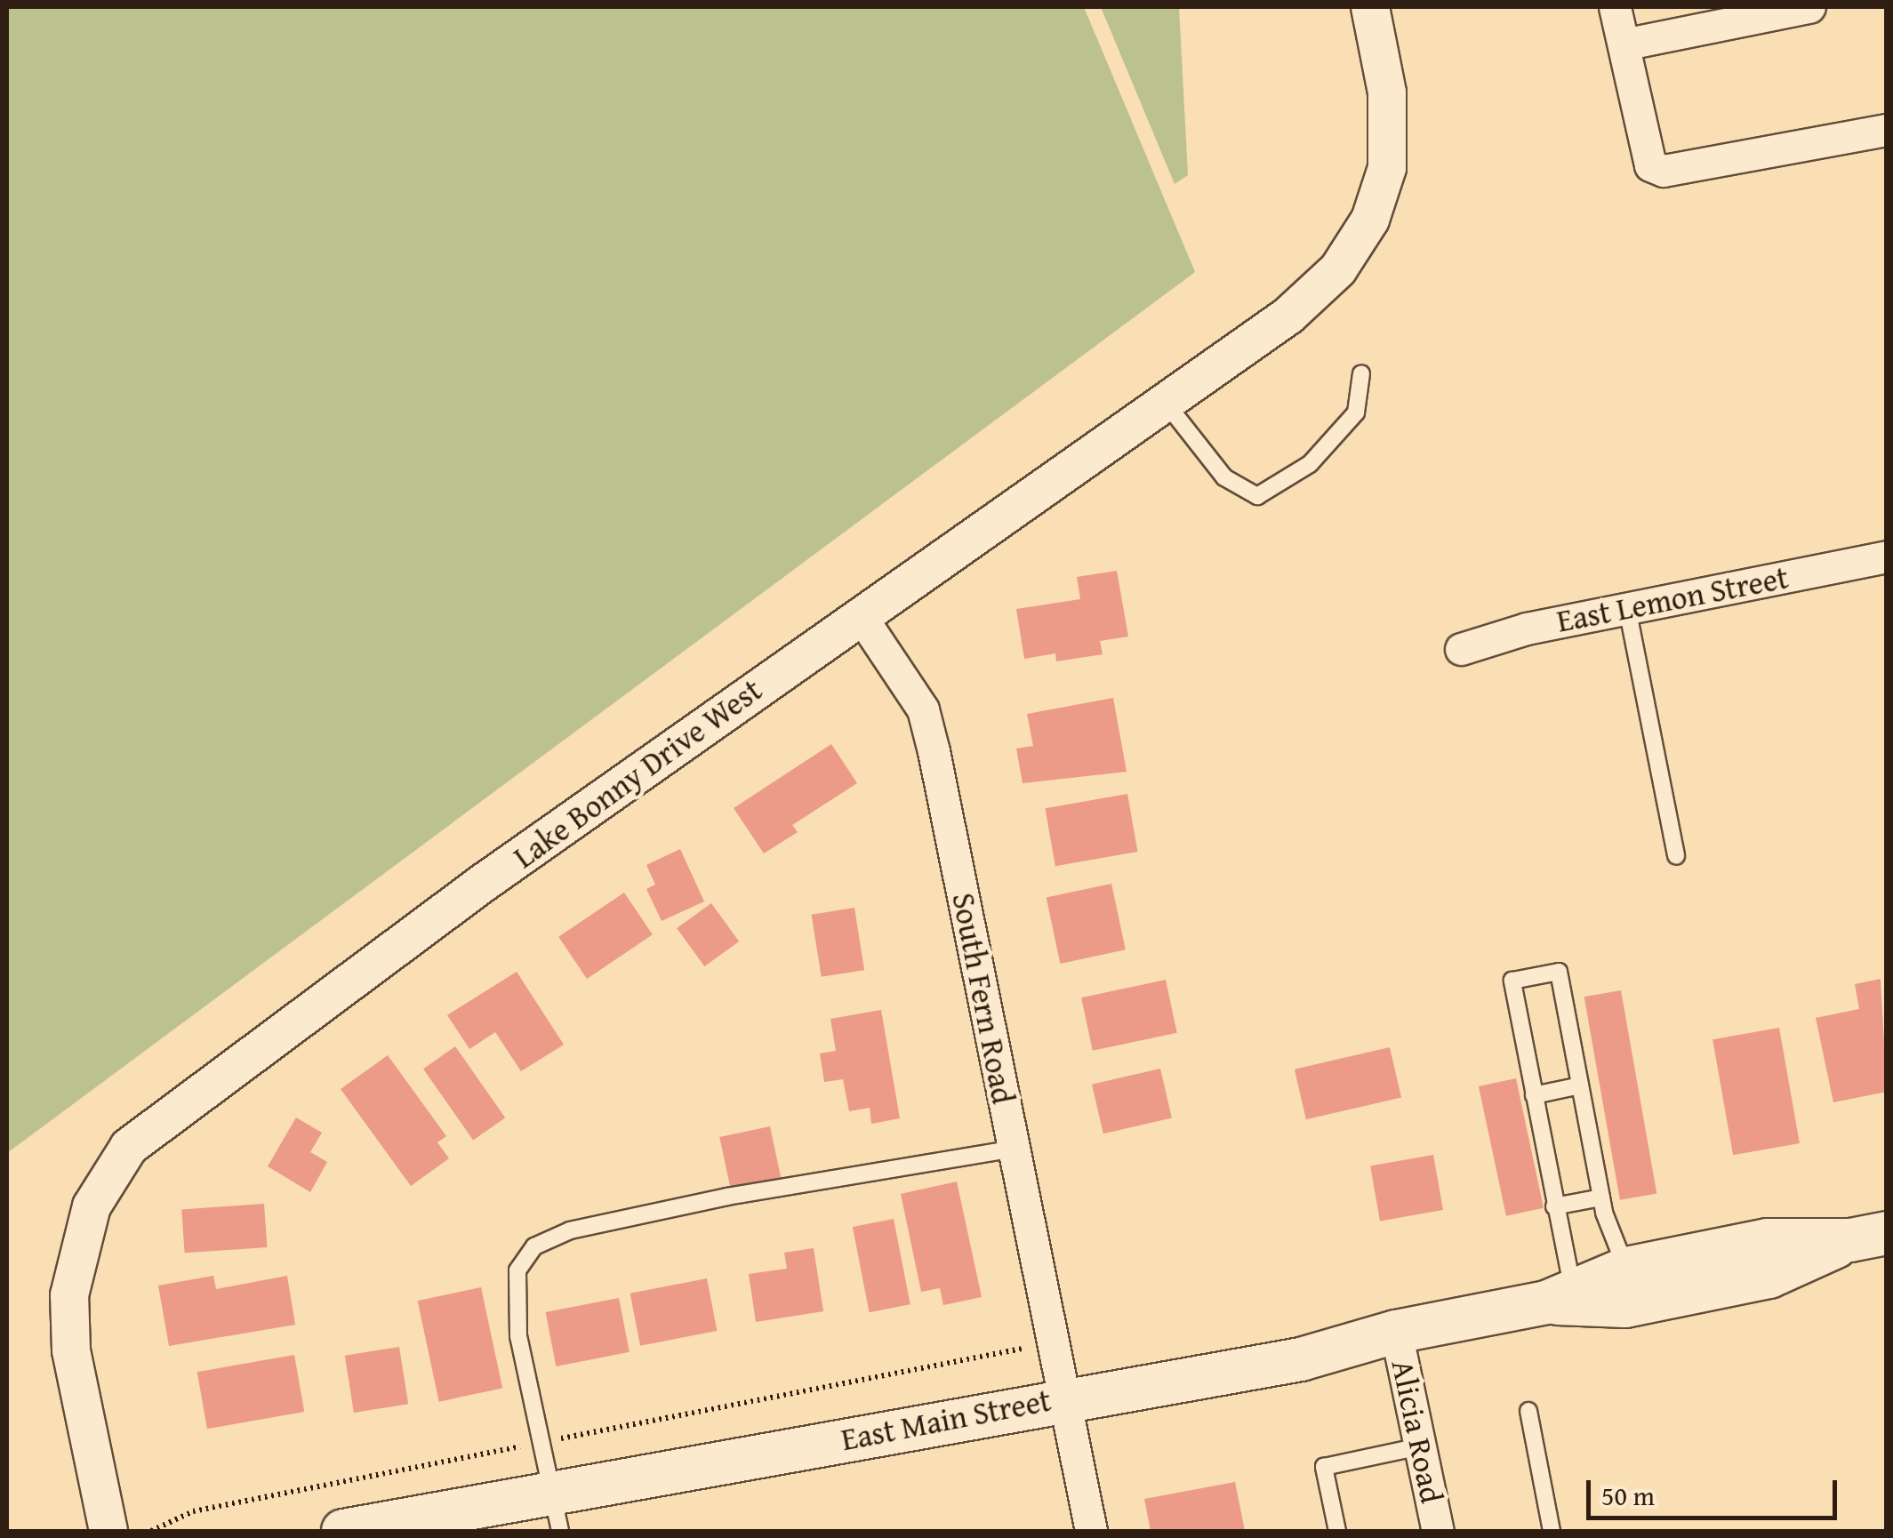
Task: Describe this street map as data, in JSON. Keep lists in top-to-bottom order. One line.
{"streets":{"main road":["East Main Street"],"street":["East Lemon Street","Lake Bonny Drive West","South Fern Road","Alicia Road"]},"crossings":[["Lake Bonny Drive West","South Fern Road"],["South Fern Road","East Main Street"],["East Main Street","Alicia Road"]],"scale_bar":"50 m"}
